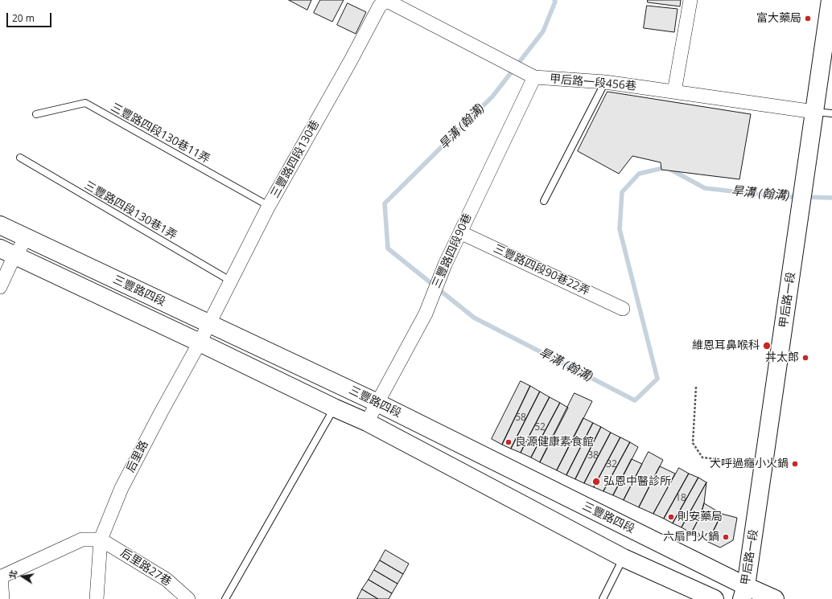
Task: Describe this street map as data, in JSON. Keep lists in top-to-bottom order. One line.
{"streets":{"main road":["三豐路四段","甲后路一段"],"street":["甲后路一段456巷","三豐路四段130巷","三豐路四段90巷","三豐路四段90巷22弄","后里路","后里路27巷"],"lane":["三豐路四段130巷11弄","三豐路四段130巷1弄"]},"crossings":[["甲后路一段456巷","三豐路四段130巷"],["甲后路一段456巷","三豐路四段90巷"],["甲后路一段456巷","甲后路一段"],["三豐路四段130巷11弄","三豐路四段130巷"],["三豐路四段130巷","三豐路四段130巷1弄"],["三豐路四段130巷","三豐路四段"],["三豐路四段130巷","后里路"],["三豐路四段90巷","三豐路四段90巷22弄"],["三豐路四段90巷","三豐路四段"],["三豐路四段","甲后路一段"],["三豐路四段","后里路"],["后里路","后里路27巷"]],"water":["旱溝 (翰溝)"],"places":["富大藥局","維恩耳鼻喉科","丼太郎","良源健康素食館","大呼過癮小火鍋","弘恩中醫診所","則安藥局","六扇門火鍋"],"house_numbers":["58","52","38","32","18"],"scale_bar":"20 m","north":"left"}
